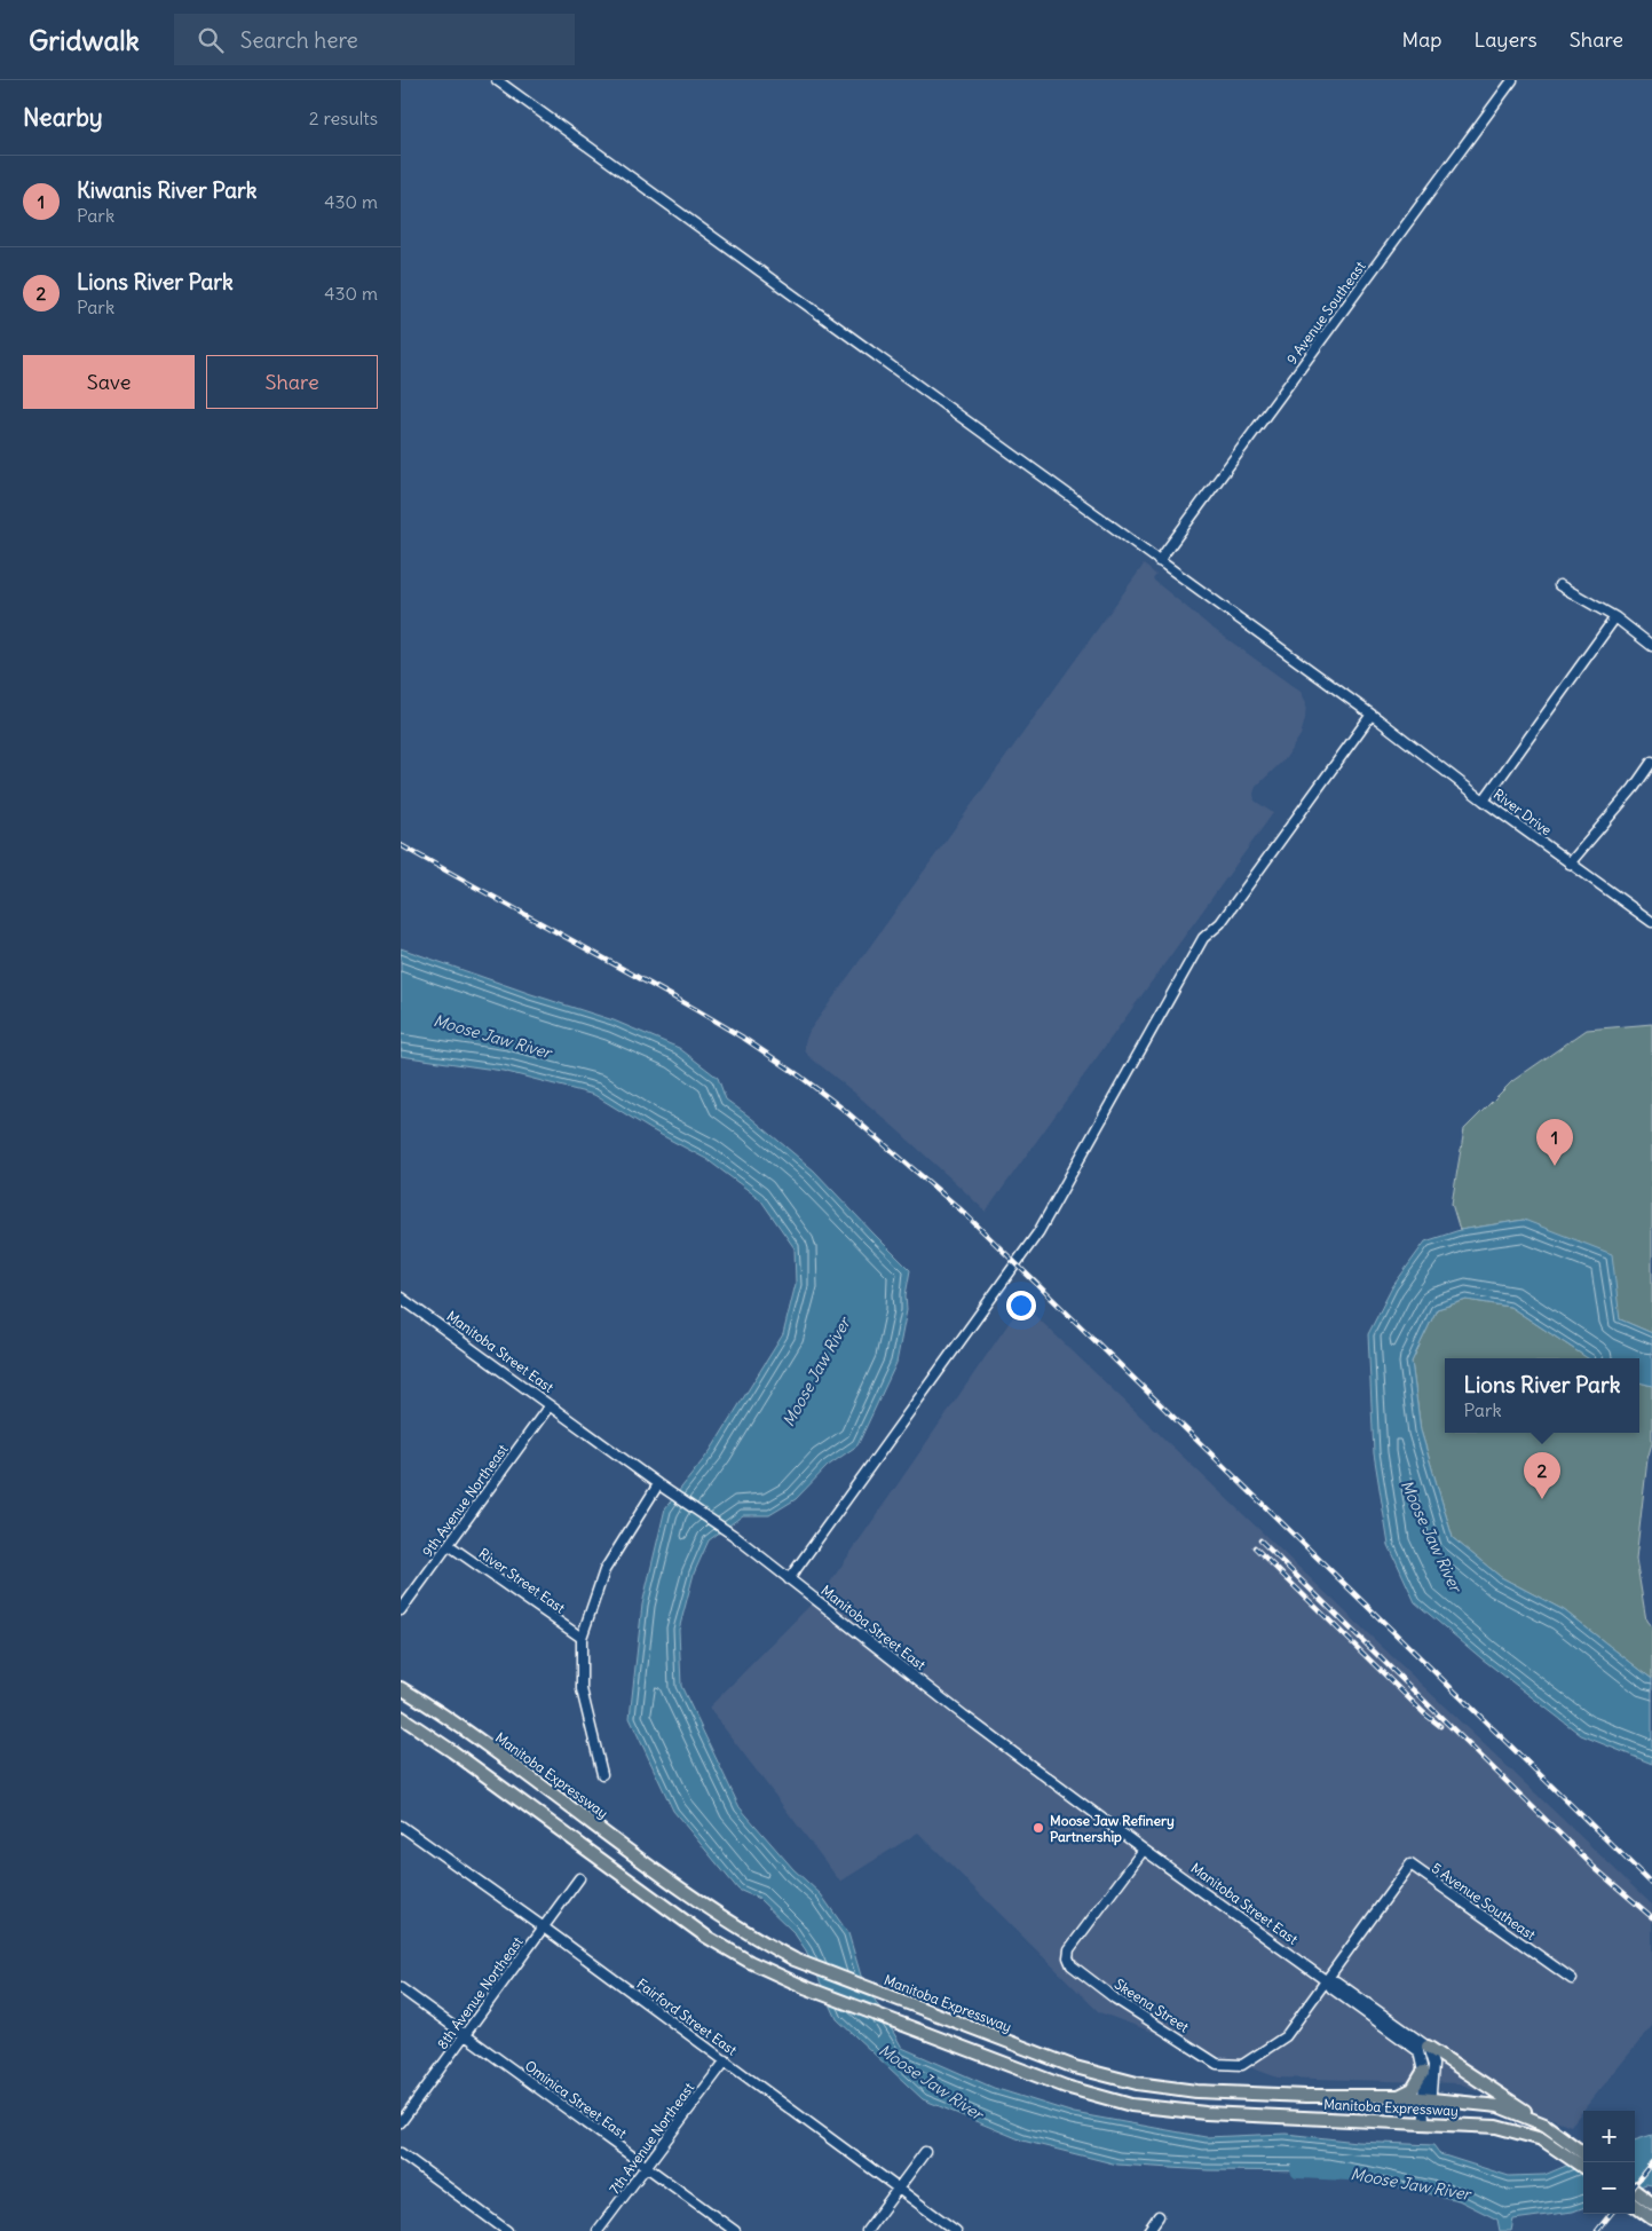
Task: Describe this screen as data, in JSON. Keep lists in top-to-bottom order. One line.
{"streets":{"main road":["Manitoba Expressway"],"street":["9 Avenue Southeast","River Drive","Manitoba Street East","9th Avenue Northeast","River Street East","5 Avenue Southeast","8th Avenue Northeast","Skeena Street","Fairford Street East","Ominica Street East","7th Avenue Northeast"]},"crossings":[["9 Avenue Southeast","River Drive"],["Manitoba Street East","9th Avenue Northeast"],["Manitoba Street East","Manitoba Expressway"],["Manitoba Street East","5 Avenue Southeast"],["Manitoba Street East","Skeena Street"],["9th Avenue Northeast","River Street East"],["5 Avenue Southeast","Skeena Street"],["8th Avenue Northeast","Fairford Street East"],["8th Avenue Northeast","Ominica Street East"],["Fairford Street East","7th Avenue Northeast"],["Ominica Street East","7th Avenue Northeast"]],"water":["Moose Jaw River"],"places":["Moose Jaw Refinery Partnership"],"page":{"header":"Gridwalk","search":"Search here","nav":["Map","Layers","Share"],"heading":["Nearby","2 results"],"list":[{"mark":"1","name":"Kiwanis River Park","note":"Park","value":"430 m"},{"mark":"2","name":"Lions River Park","note":"Park","value":"430 m"}],"buttons":["Save","Share"],"pins":["1","2"],"popup":["Lions River Park","Park"],"map_buttons":["+","−"]}}
